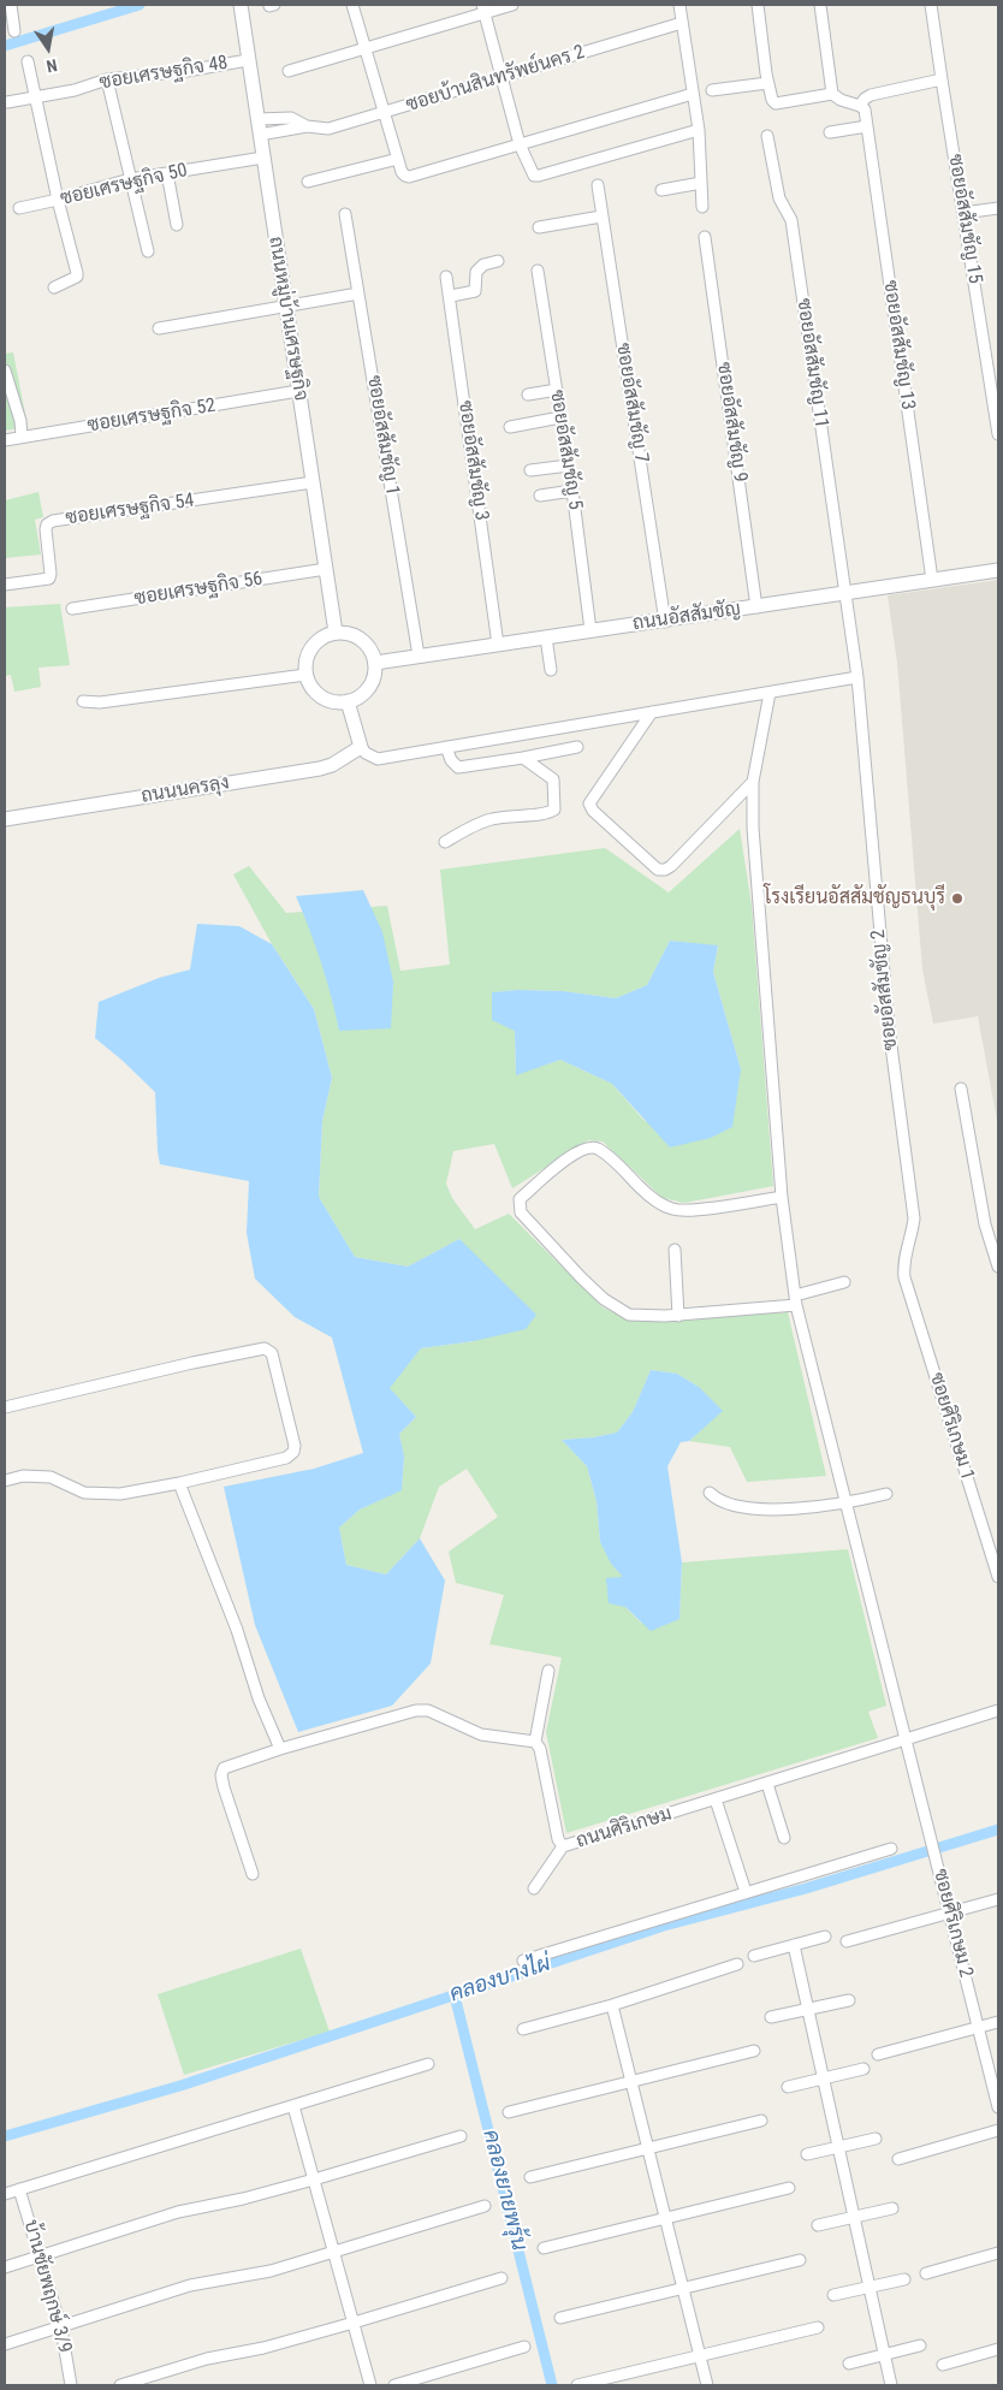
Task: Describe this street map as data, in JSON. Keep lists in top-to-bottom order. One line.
{"streets":{"street":["ซอยเศรษฐกิจ 48","ซอยบ้านสินทรัพย์นคร 2","ซอยเศรษฐกิจ 50","ซอยอัสสัมชัญ 15","ถนนหมู่บ้านเศรษฐกิจ","ซอยอัสสัมชัญ 13","ซอยอัสสัมชัญ 11","ซอยอัสสัมชัญ 7","ซอยเศรษฐกิจ 52","ซอยอัสสัมชัญ 9","ซอยอัสสัมชัญ 1","ซอยอัสสัมชัญ 5","ซอยอัสสัมชัญ 3","ซอยเศรษฐกิจ 54","ซอยเศรษฐกิจ 56","ถนนอัสสัมชัญ","ถนนนครลุง","ซอยอัสสัมชัญ 2","ซอยศิริเกษม 1","ถนนศิริเกษม","ซอยศิริเกษม 2","บ้านชัยพฤกษ์ 3/9"]},"crossings":[["ซอยเศรษฐกิจ 48","ถนนหมู่บ้านเศรษฐกิจ"],["ซอยบ้านสินทรัพย์นคร 2","ถนนหมู่บ้านเศรษฐกิจ"],["ซอยเศรษฐกิจ 50","ถนนหมู่บ้านเศรษฐกิจ"],["ถนนหมู่บ้านเศรษฐกิจ","ซอยเศรษฐกิจ 52"],["ถนนหมู่บ้านเศรษฐกิจ","ซอยเศรษฐกิจ 54"],["ถนนหมู่บ้านเศรษฐกิจ","ซอยเศรษฐกิจ 56"],["ถนนหมู่บ้านเศรษฐกิจ","ถนนอัสสัมชัญ"],["ซอยอัสสัมชัญ 13","ถนนอัสสัมชัญ"],["ซอยอัสสัมชัญ 11","ถนนอัสสัมชัญ"],["ซอยอัสสัมชัญ 11","ซอยอัสสัมชัญ 2"],["ซอยอัสสัมชัญ 7","ถนนอัสสัมชัญ"],["ซอยอัสสัมชัญ 9","ถนนอัสสัมชัญ"],["ซอยอัสสัมชัญ 1","ถนนอัสสัมชัญ"],["ซอยอัสสัมชัญ 5","ถนนอัสสัมชัญ"],["ซอยอัสสัมชัญ 3","ถนนอัสสัมชัญ"],["ถนนอัสสัมชัญ","ซอยอัสสัมชัญ 2"],["ซอยอัสสัมชัญ 2","ซอยศิริเกษม 1"],["ถนนศิริเกษม","ซอยศิริเกษม 2"]],"water":["คลองบางไผ่","คลองยายพรุ้น"],"places":["โรงเรียนอัสสัมชัญธนบุรี"],"north":"bottom"}
